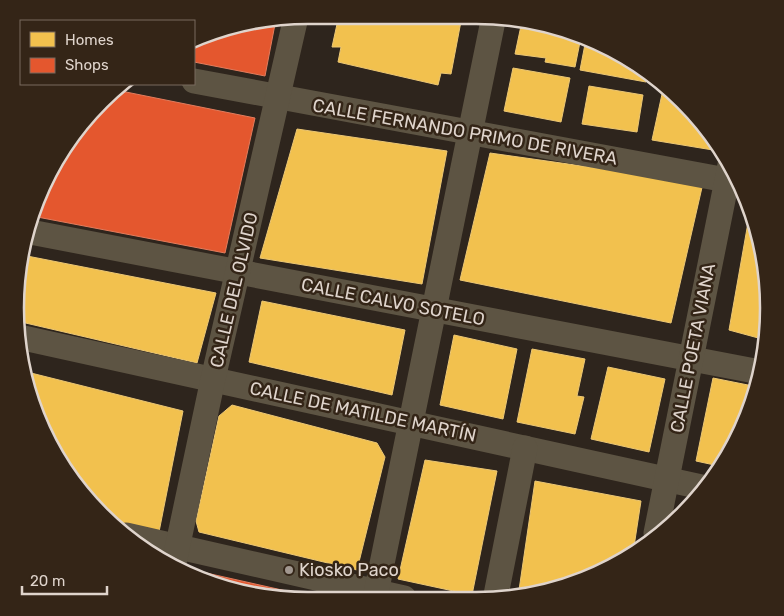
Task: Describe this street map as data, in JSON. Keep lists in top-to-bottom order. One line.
{"streets":{"street":["CALLE FERNANDO PRIMO DE RIVERA","CALLE DEL OLVIDO","CALLE CALVO SOTELO","CALLE POETA VIANA","CALLE DE MATILDE MARTÍN"]},"crossings":[["CALLE FERNANDO PRIMO DE RIVERA","CALLE DEL OLVIDO"],["CALLE DEL OLVIDO","CALLE CALVO SOTELO"],["CALLE DEL OLVIDO","CALLE DE MATILDE MARTÍN"],["CALLE CALVO SOTELO","CALLE POETA VIANA"],["CALLE POETA VIANA","CALLE DE MATILDE MARTÍN"]],"places":["Kiosko Paco"],"legend":["Homes","Shops"],"scale_bar":"20 m"}
